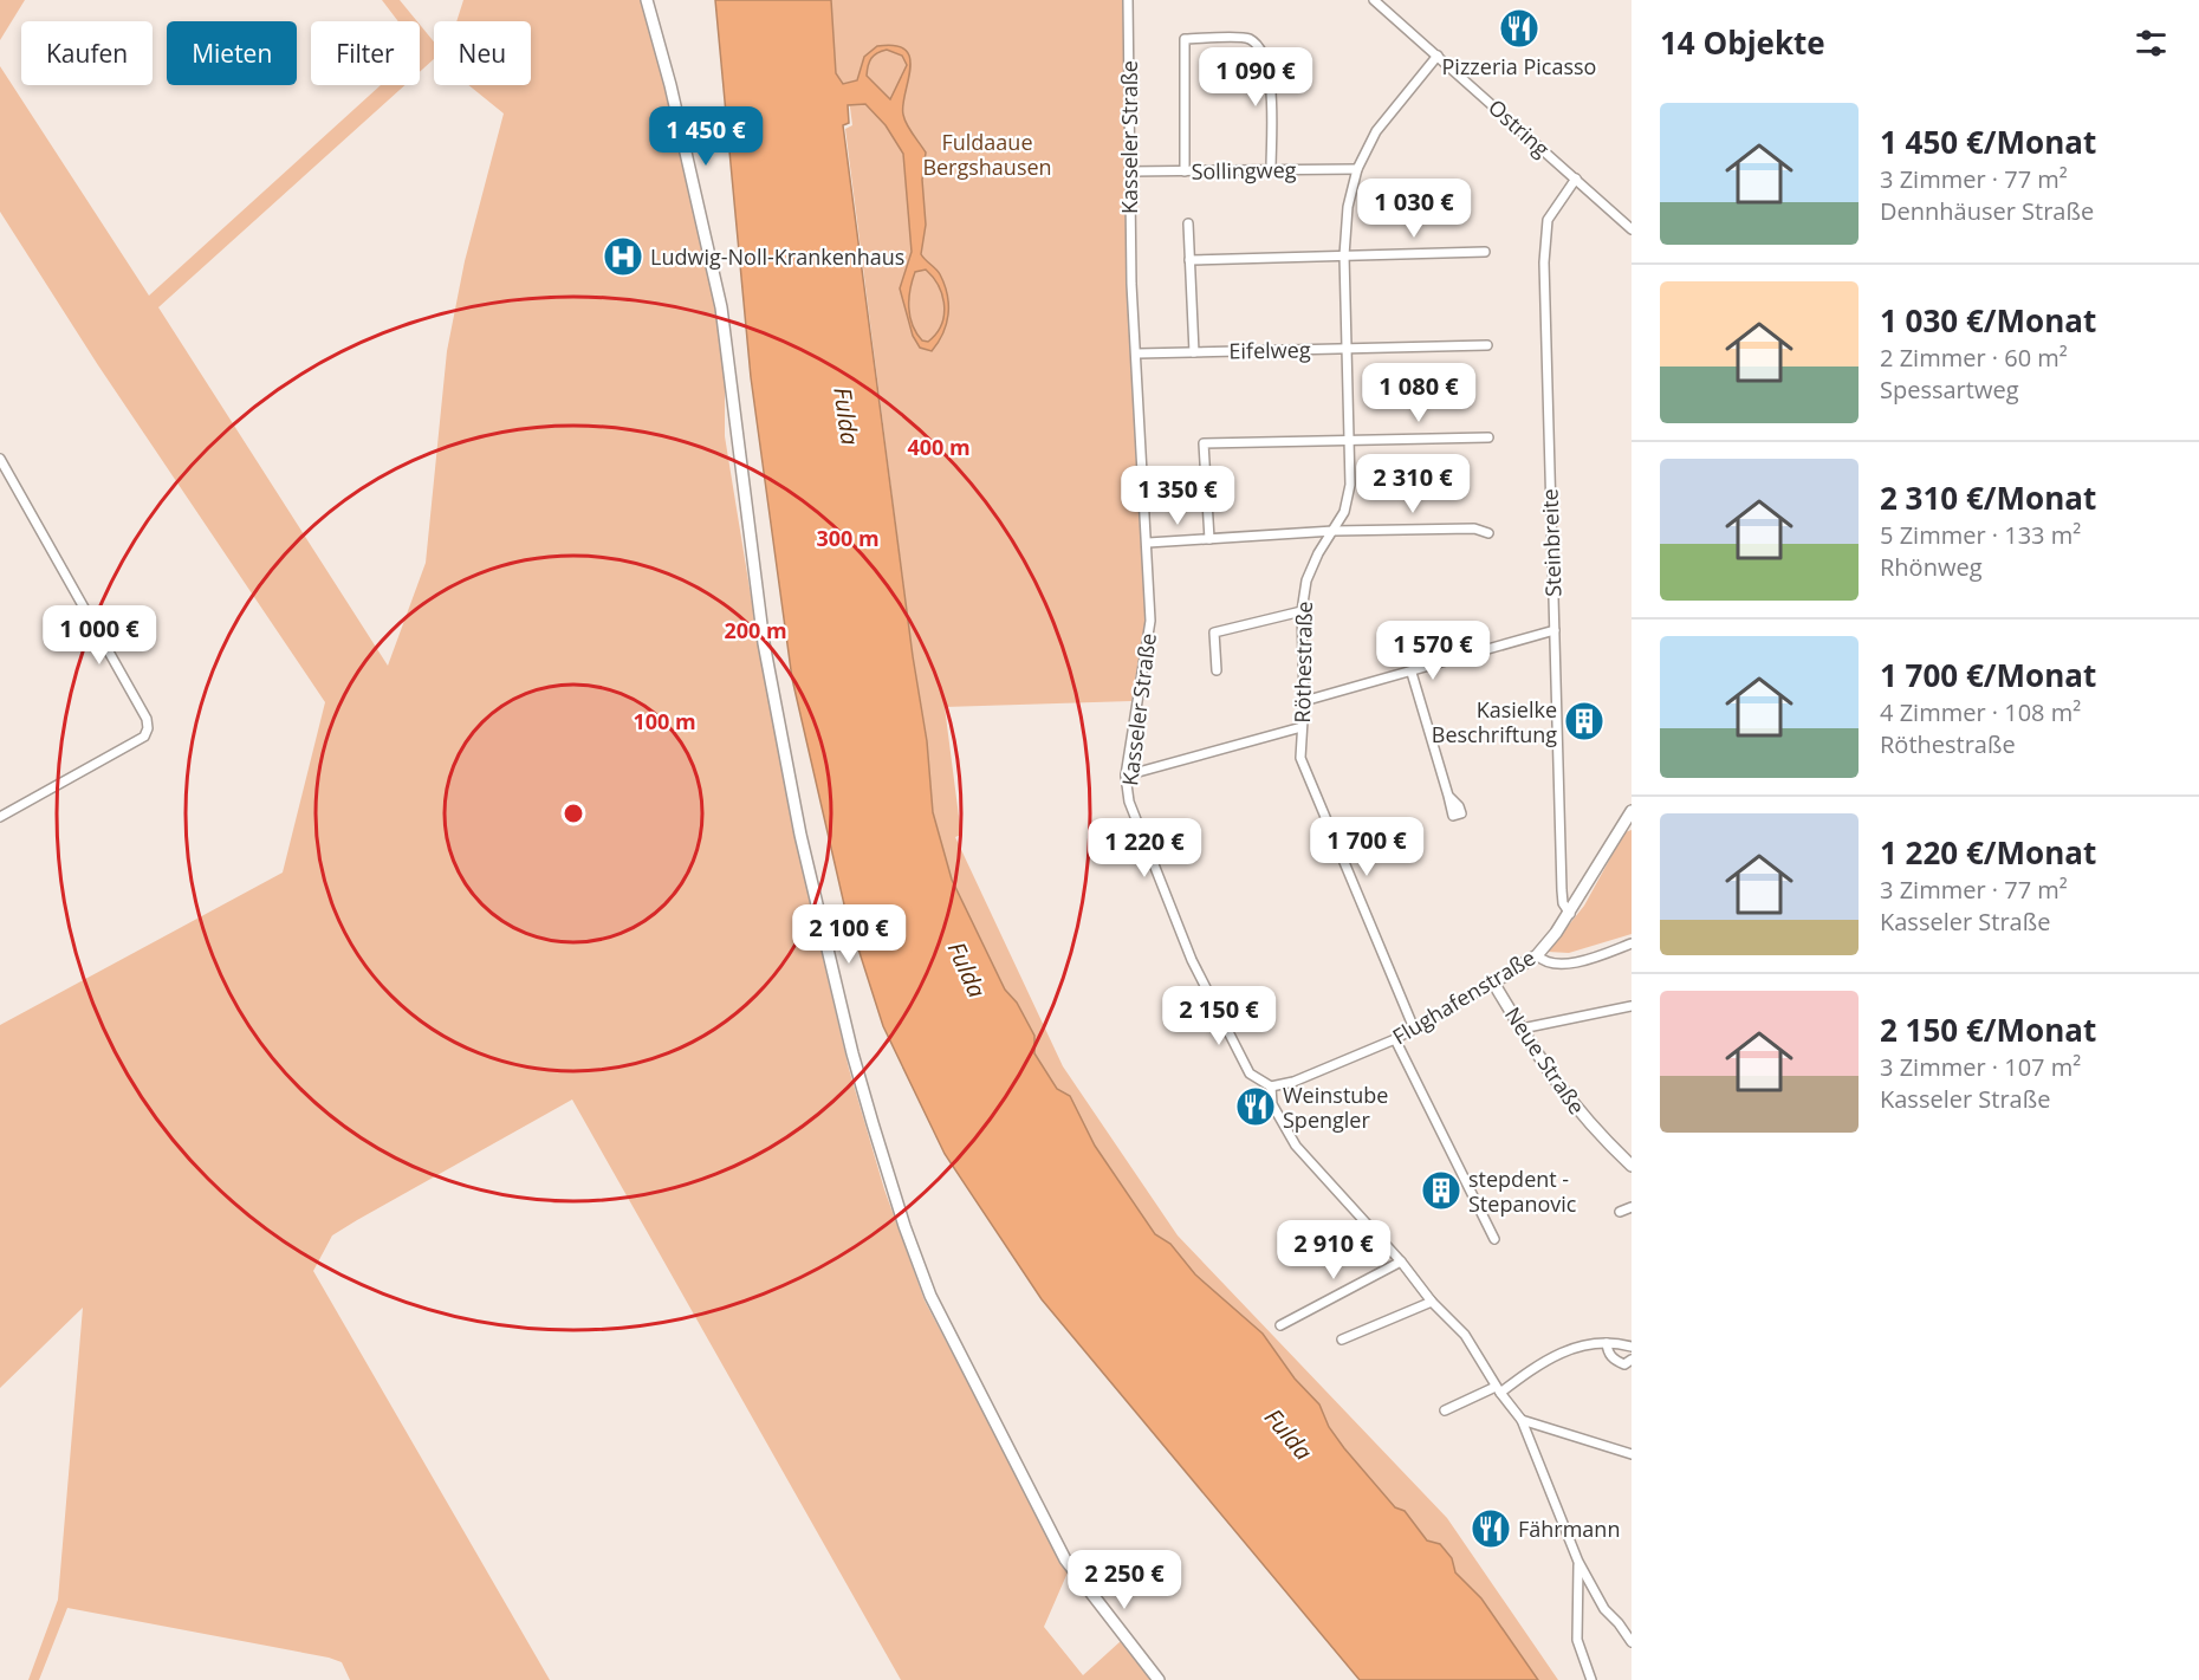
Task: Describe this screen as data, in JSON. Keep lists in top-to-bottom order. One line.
{"streets":{"street":["Ostring","Kasseler Straße","Sollingweg","Eifelweg","Steinbreite","Röthestraße","Flughafenstraße","Neue Straße"]},"crossings":[["Ostring","Steinbreite"],["Ostring","Röthestraße"],["Kasseler Straße","Sollingweg"],["Kasseler Straße","Eifelweg"],["Kasseler Straße","Flughafenstraße"],["Sollingweg","Röthestraße"],["Eifelweg","Röthestraße"],["Steinbreite","Flughafenstraße"],["Röthestraße","Flughafenstraße"],["Flughafenstraße","Neue Straße"]],"water":["Fulda"],"parks":["Fuldaaue Bergshausen"],"places":{"restaurant":["Pizzeria Picasso","Weinstube Spengler","Fährmann"],"hospital":["Ludwig-Noll-Krankenhaus"],"building":["Kasielke Beschriftung","stepdent - Stepanovic"]},"page":{"heading":"14 Objekte","chip":["Kaufen","Mieten","Filter","Neu"],"price":["1 090 €","1 450 €","1 030 €","1 080 €","2 310 €","1 350 €","1 000 €","1 570 €","1 700 €","1 220 €","2 100 €","2 150 €","2 910 €","2 250 €"],"list":[{"name":"1 450 €/Monat","note":"3 Zimmer · 77 m² · Dennhäuser Straße"},{"name":"1 030 €/Monat","note":"2 Zimmer · 60 m² · Spessartweg"},{"name":"2 310 €/Monat","note":"5 Zimmer · 133 m² · Rhönweg"},{"name":"1 700 €/Monat","note":"4 Zimmer · 108 m² · Röthestraße"},{"name":"1 220 €/Monat","note":"3 Zimmer · 77 m² · Kasseler Straße"},{"name":"2 150 €/Monat","note":"3 Zimmer · 107 m² · Kasseler Straße"}]},"rings":["400 m","300 m","200 m","100 m"]}
